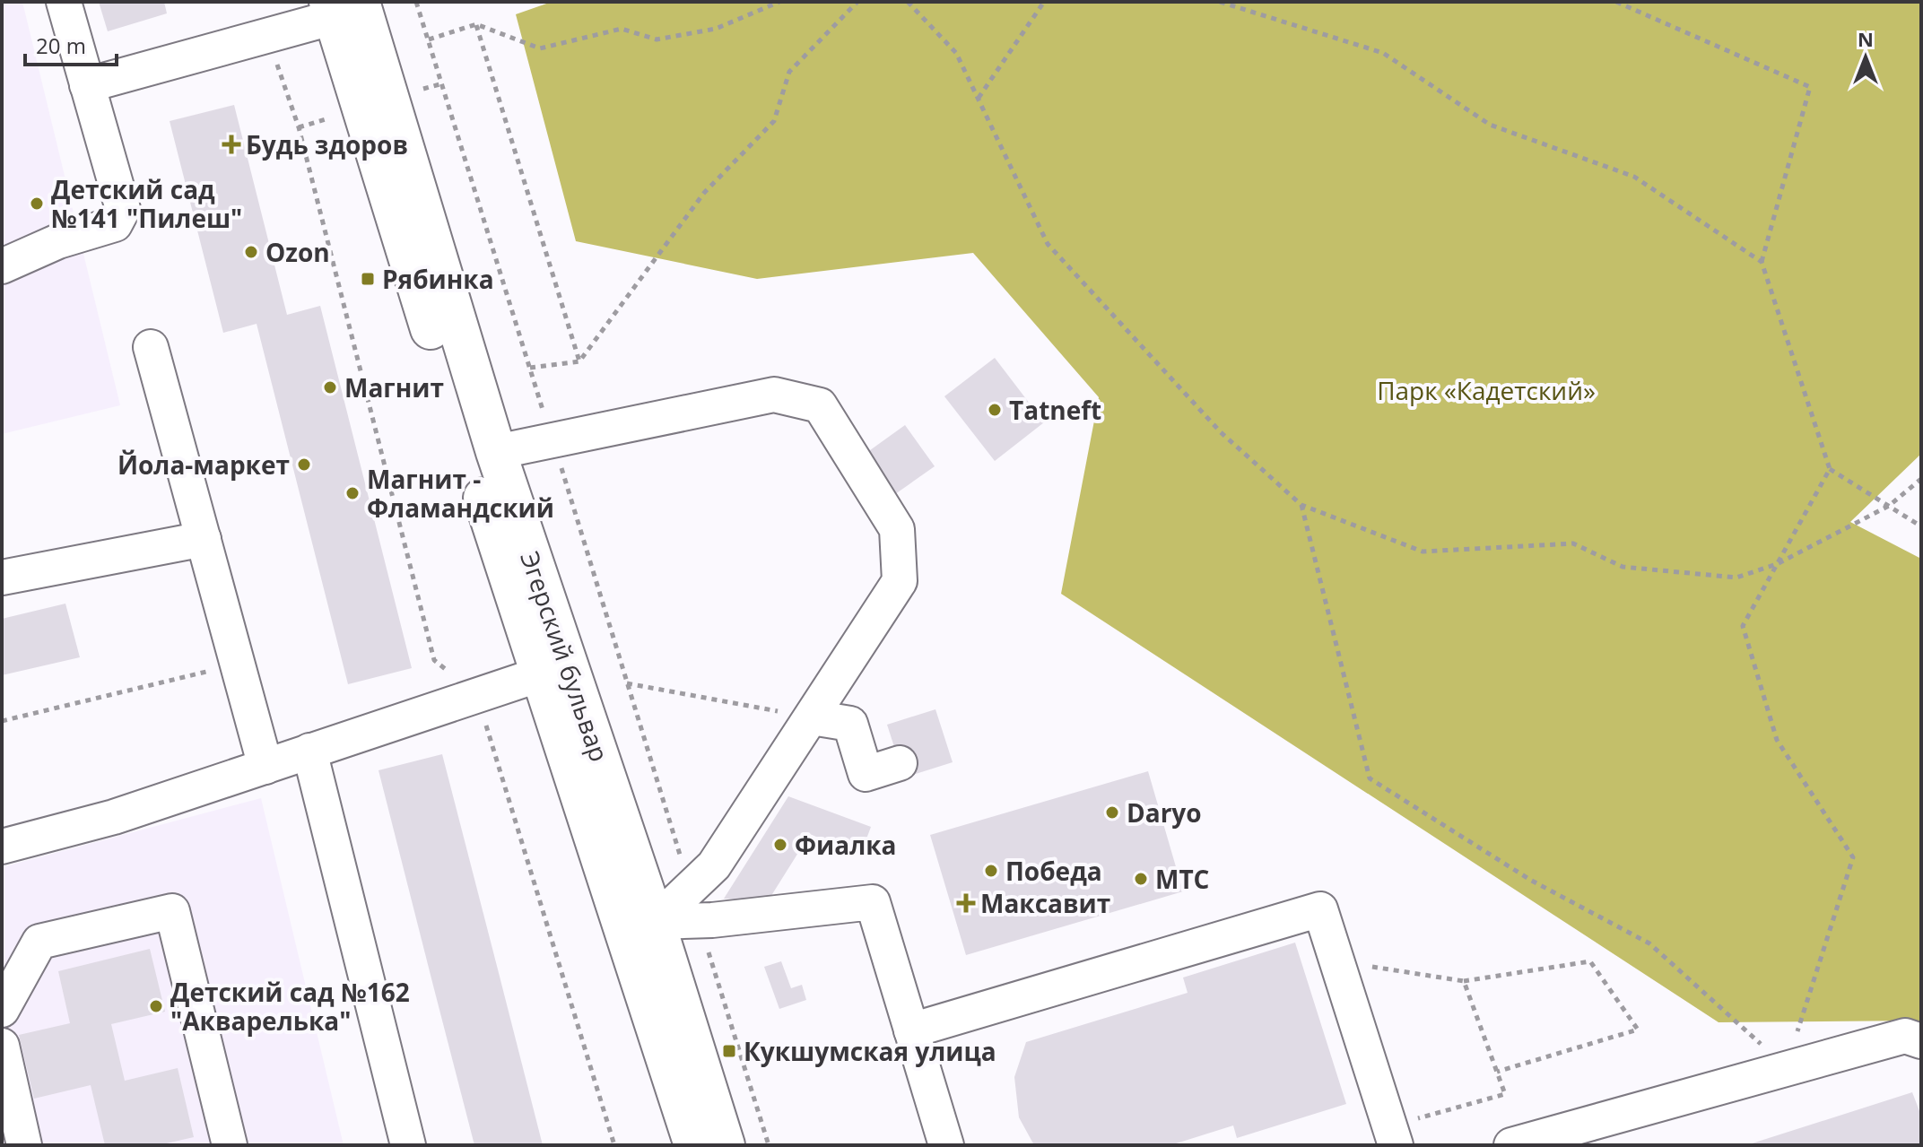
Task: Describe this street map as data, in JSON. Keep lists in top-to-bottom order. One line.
{"streets":{"main road":["Эгерский бульвар"]},"parks":["Парк «Кадетский»"],"places":{"health":["Будь здоров","Максавит"],"other":["Детский сад №141 \"Пилеш\"","Ozon","Магнит","Tatneft","Йола-маркет","Магнит - Фламандский","Daryo","Фиалка","Победа","МТС","Детский сад №162 \"Акварелька\""],"transit":["Рябинка","Кукшумская улица"]},"scale_bar":"20 m","north":"top"}
